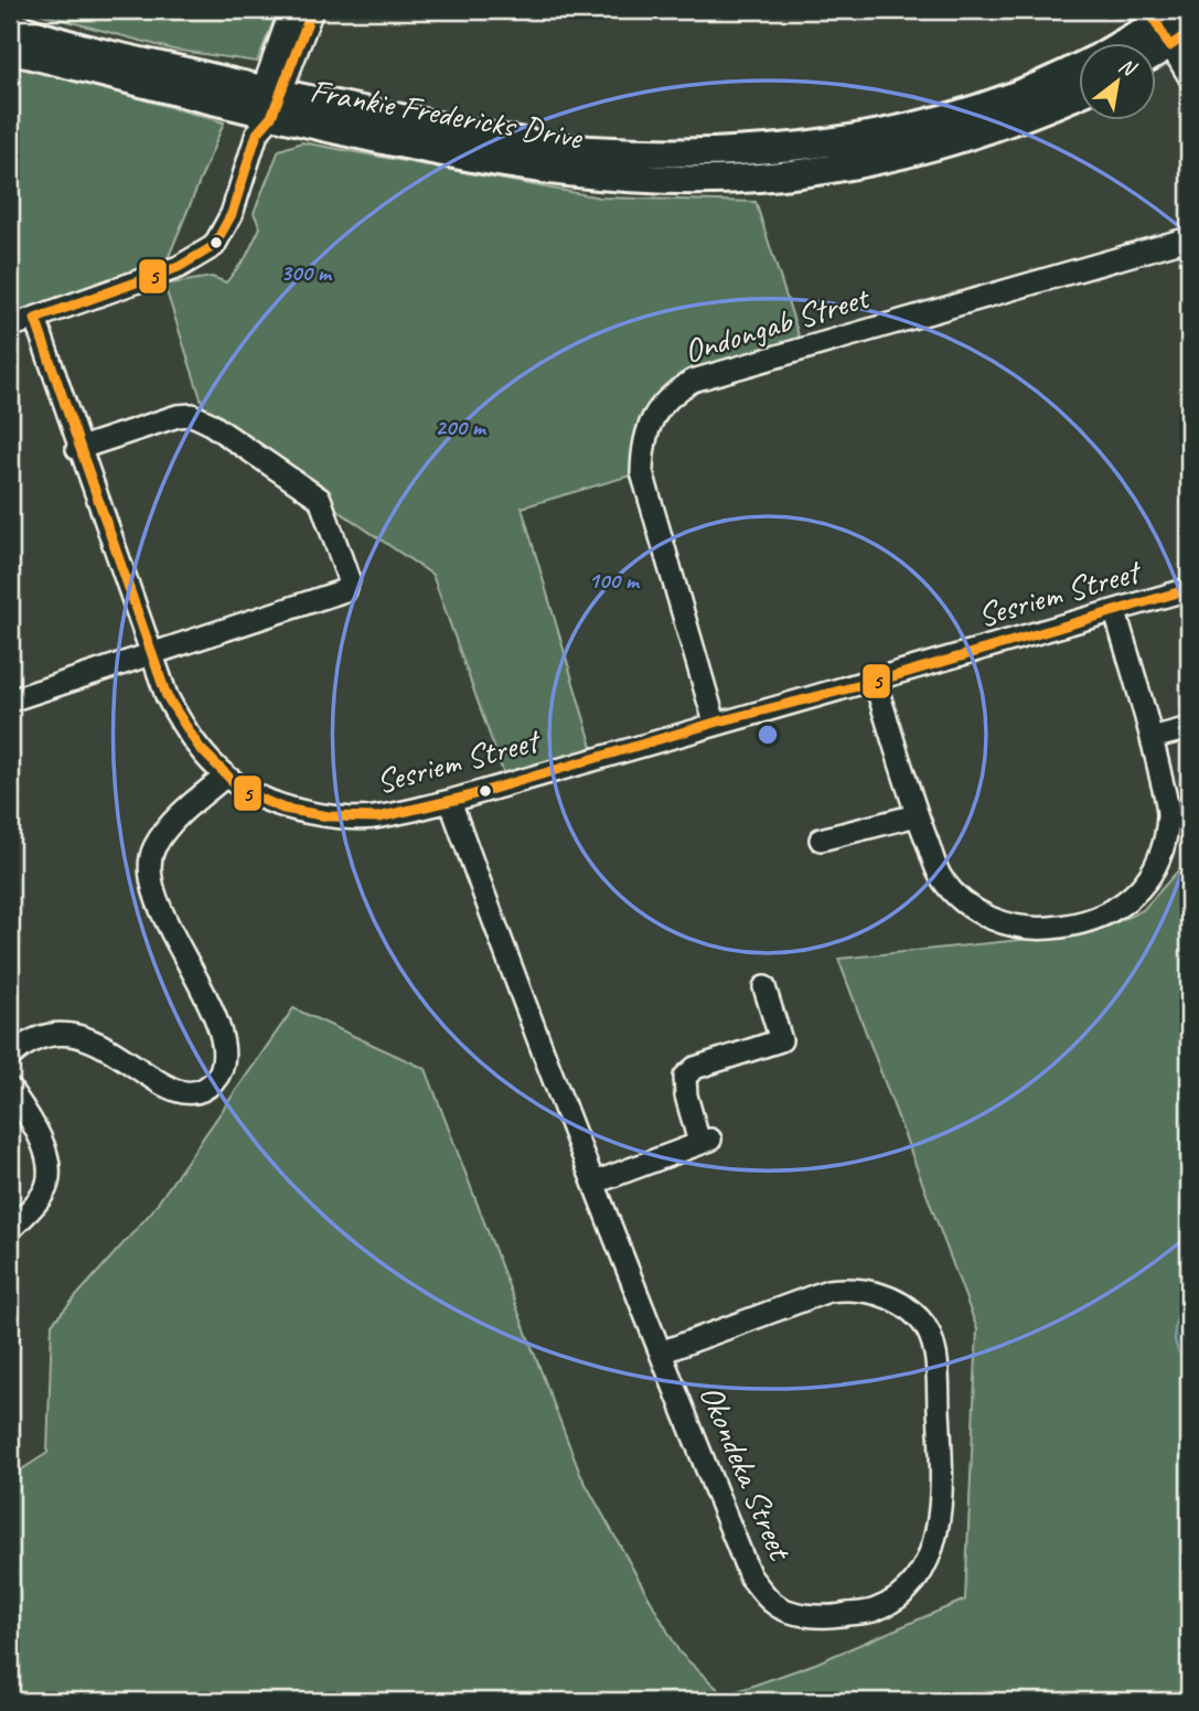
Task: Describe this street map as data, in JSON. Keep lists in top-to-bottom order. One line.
{"streets":{"main road":["Frankie Fredericks Drive"],"street":["Ondongab Street","Sesriem Street","Okondeka Street"]},"crossings":[["Ondongab Street","Sesriem Street"],["Sesriem Street","Okondeka Street"]],"lines":["transit line 5"],"north":"top right","rings":["300 m","200 m","100 m"]}
